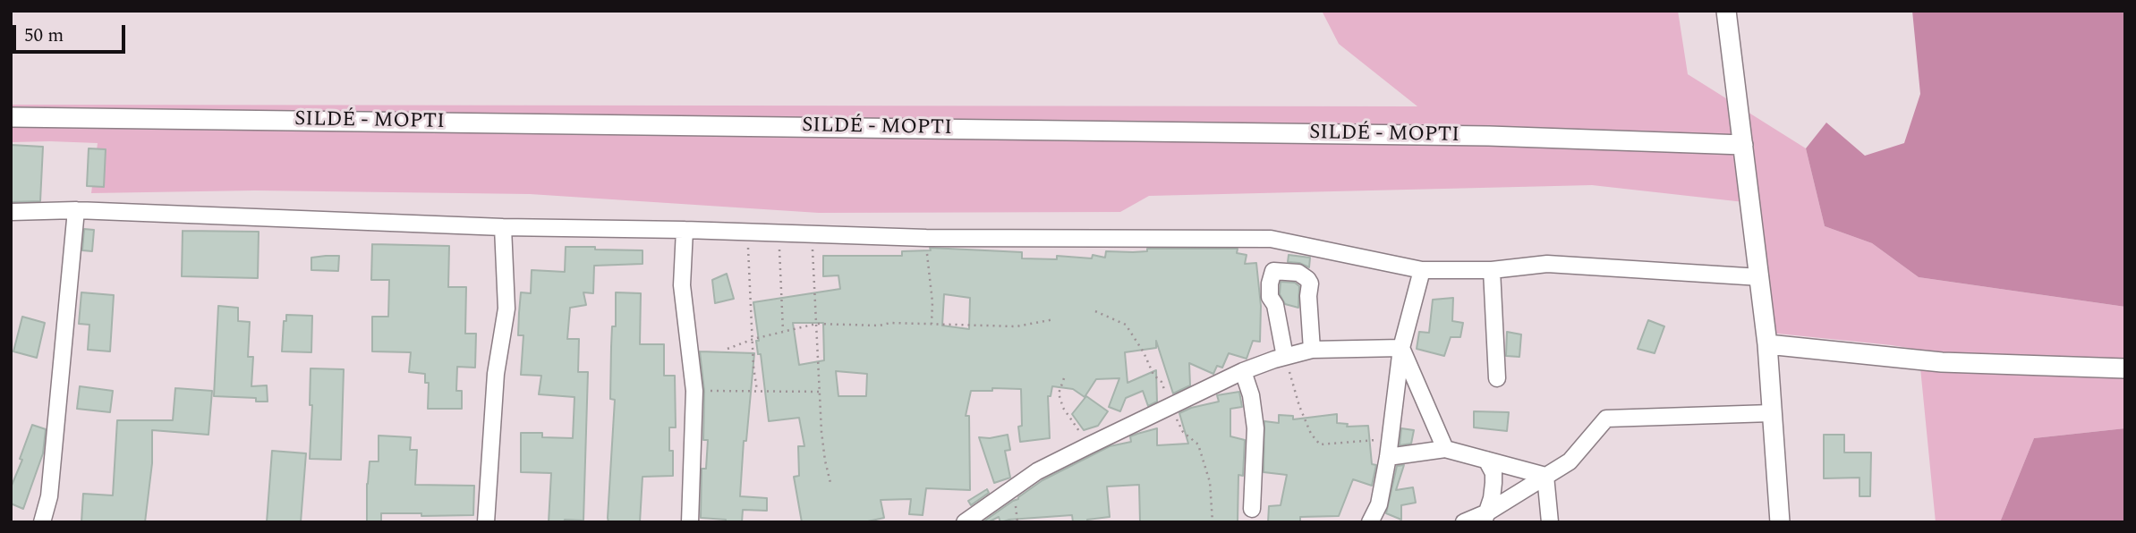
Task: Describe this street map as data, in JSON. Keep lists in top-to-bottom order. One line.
{"streets":{"main road":["SILDÉ - MOPTI"]},"scale_bar":"50 m"}
